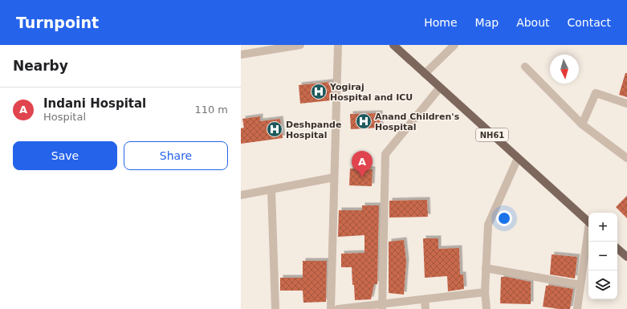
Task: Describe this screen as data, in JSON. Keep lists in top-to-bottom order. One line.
{"streets":{"main road":["NH61"]},"places":{"hospital":["Yogiraj Hospital and ICU","Anand Children's Hospital","Deshpande Hospital"]},"north":"bottom","page":{"header":"Turnpoint","nav":["Home","Map","About","Contact"],"heading":"Nearby","list":[{"mark":"A","name":"Indani Hospital","note":"Hospital","value":"110 m"}],"buttons":["Save","Share"],"pins":"A","map_buttons":["+","−"]}}
